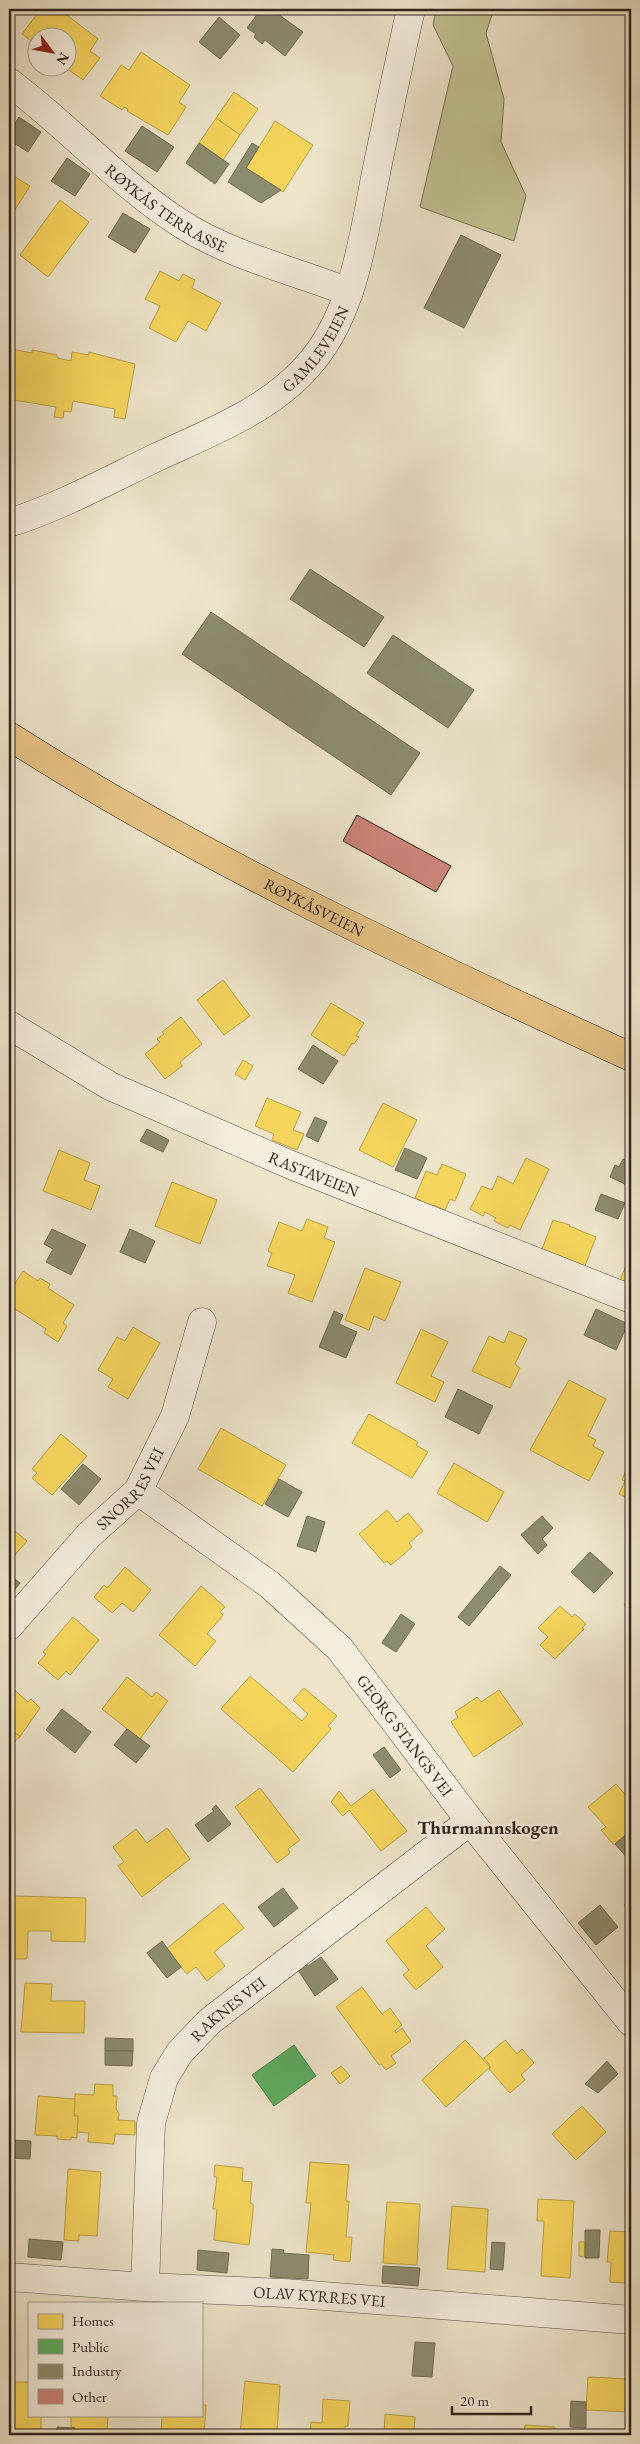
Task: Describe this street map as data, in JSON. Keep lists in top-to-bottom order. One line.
{"streets":{"main road":["RØYKÅSVEIEN"],"street":["RØYKÅS TERRASSE","GAMLEVEIEN","RASTAVEIEN","SNORRES VEI","GEORG STANGS VEI","RAKNES VEI","OLAV KYRRES VEI"]},"crossings":[["RØYKÅS TERRASSE","GAMLEVEIEN"],["SNORRES VEI","GEORG STANGS VEI"],["GEORG STANGS VEI","RAKNES VEI"],["RAKNES VEI","OLAV KYRRES VEI"]],"districts":["Thurmannskogen"],"legend":["Homes","Public","Industry","Other"],"scale_bar":"20 m","north":"bottom right"}
